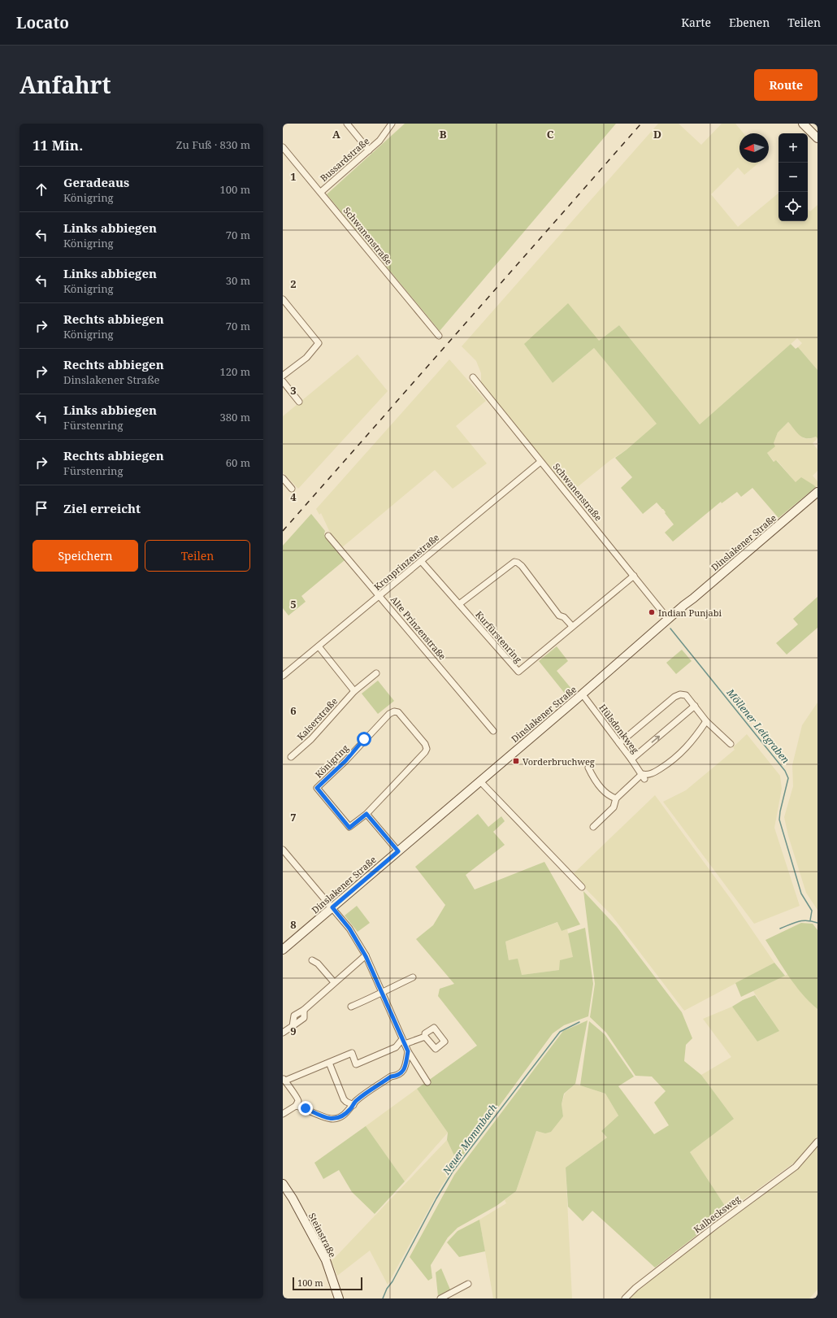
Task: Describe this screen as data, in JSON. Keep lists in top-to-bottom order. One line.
{"streets":{"main road":["Dinslakener Straße","Steinstraße"],"street":["Bussardstraße","Schwanenstraße","Kronprinzenstraße","Alte Prinzenstraße","Kurfürstenring","Kaiserstraße","Hülsdonkweg","Königring","Kalbecksweg"]},"crossings":[["Bussardstraße","Schwanenstraße"],["Schwanenstraße","Dinslakener Straße"],["Schwanenstraße","Kronprinzenstraße"],["Schwanenstraße","Kurfürstenring"],["Dinslakener Straße","Hülsdonkweg"],["Kronprinzenstraße","Alte Prinzenstraße"],["Kronprinzenstraße","Kurfürstenring"]],"water":["Möllener Leitgraben","Neuer Mommbach"],"places":{"other":["Indian Punjabi"],"transit":["Vorderbruchweg"]},"scale_bar":"100 m","north":"left","page":{"header":"Locato","nav":["Karte","Ebenen","Teilen"],"title":"Anfahrt","buttons":["Route",["Speichern","Teilen"]],"heading":["11 Min.","Zu Fuß · 830 m"],"map_buttons":["+","−"],"list":[["Geradeaus","Königring","100 m"],["Links abbiegen","Königring","70 m"],["Links abbiegen","Königring","30 m"],["Rechts abbiegen","Königring","70 m"],["Rechts abbiegen","Dinslakener Straße","120 m"],["Links abbiegen","Fürstenring","380 m"],["Rechts abbiegen","Fürstenring","60 m"],"Ziel erreicht"],"scale":"100 m"},"grid":{"columns":["A","B","C","D"],"rows":["1","2","3","4","5","6","7","8","9"]}}
